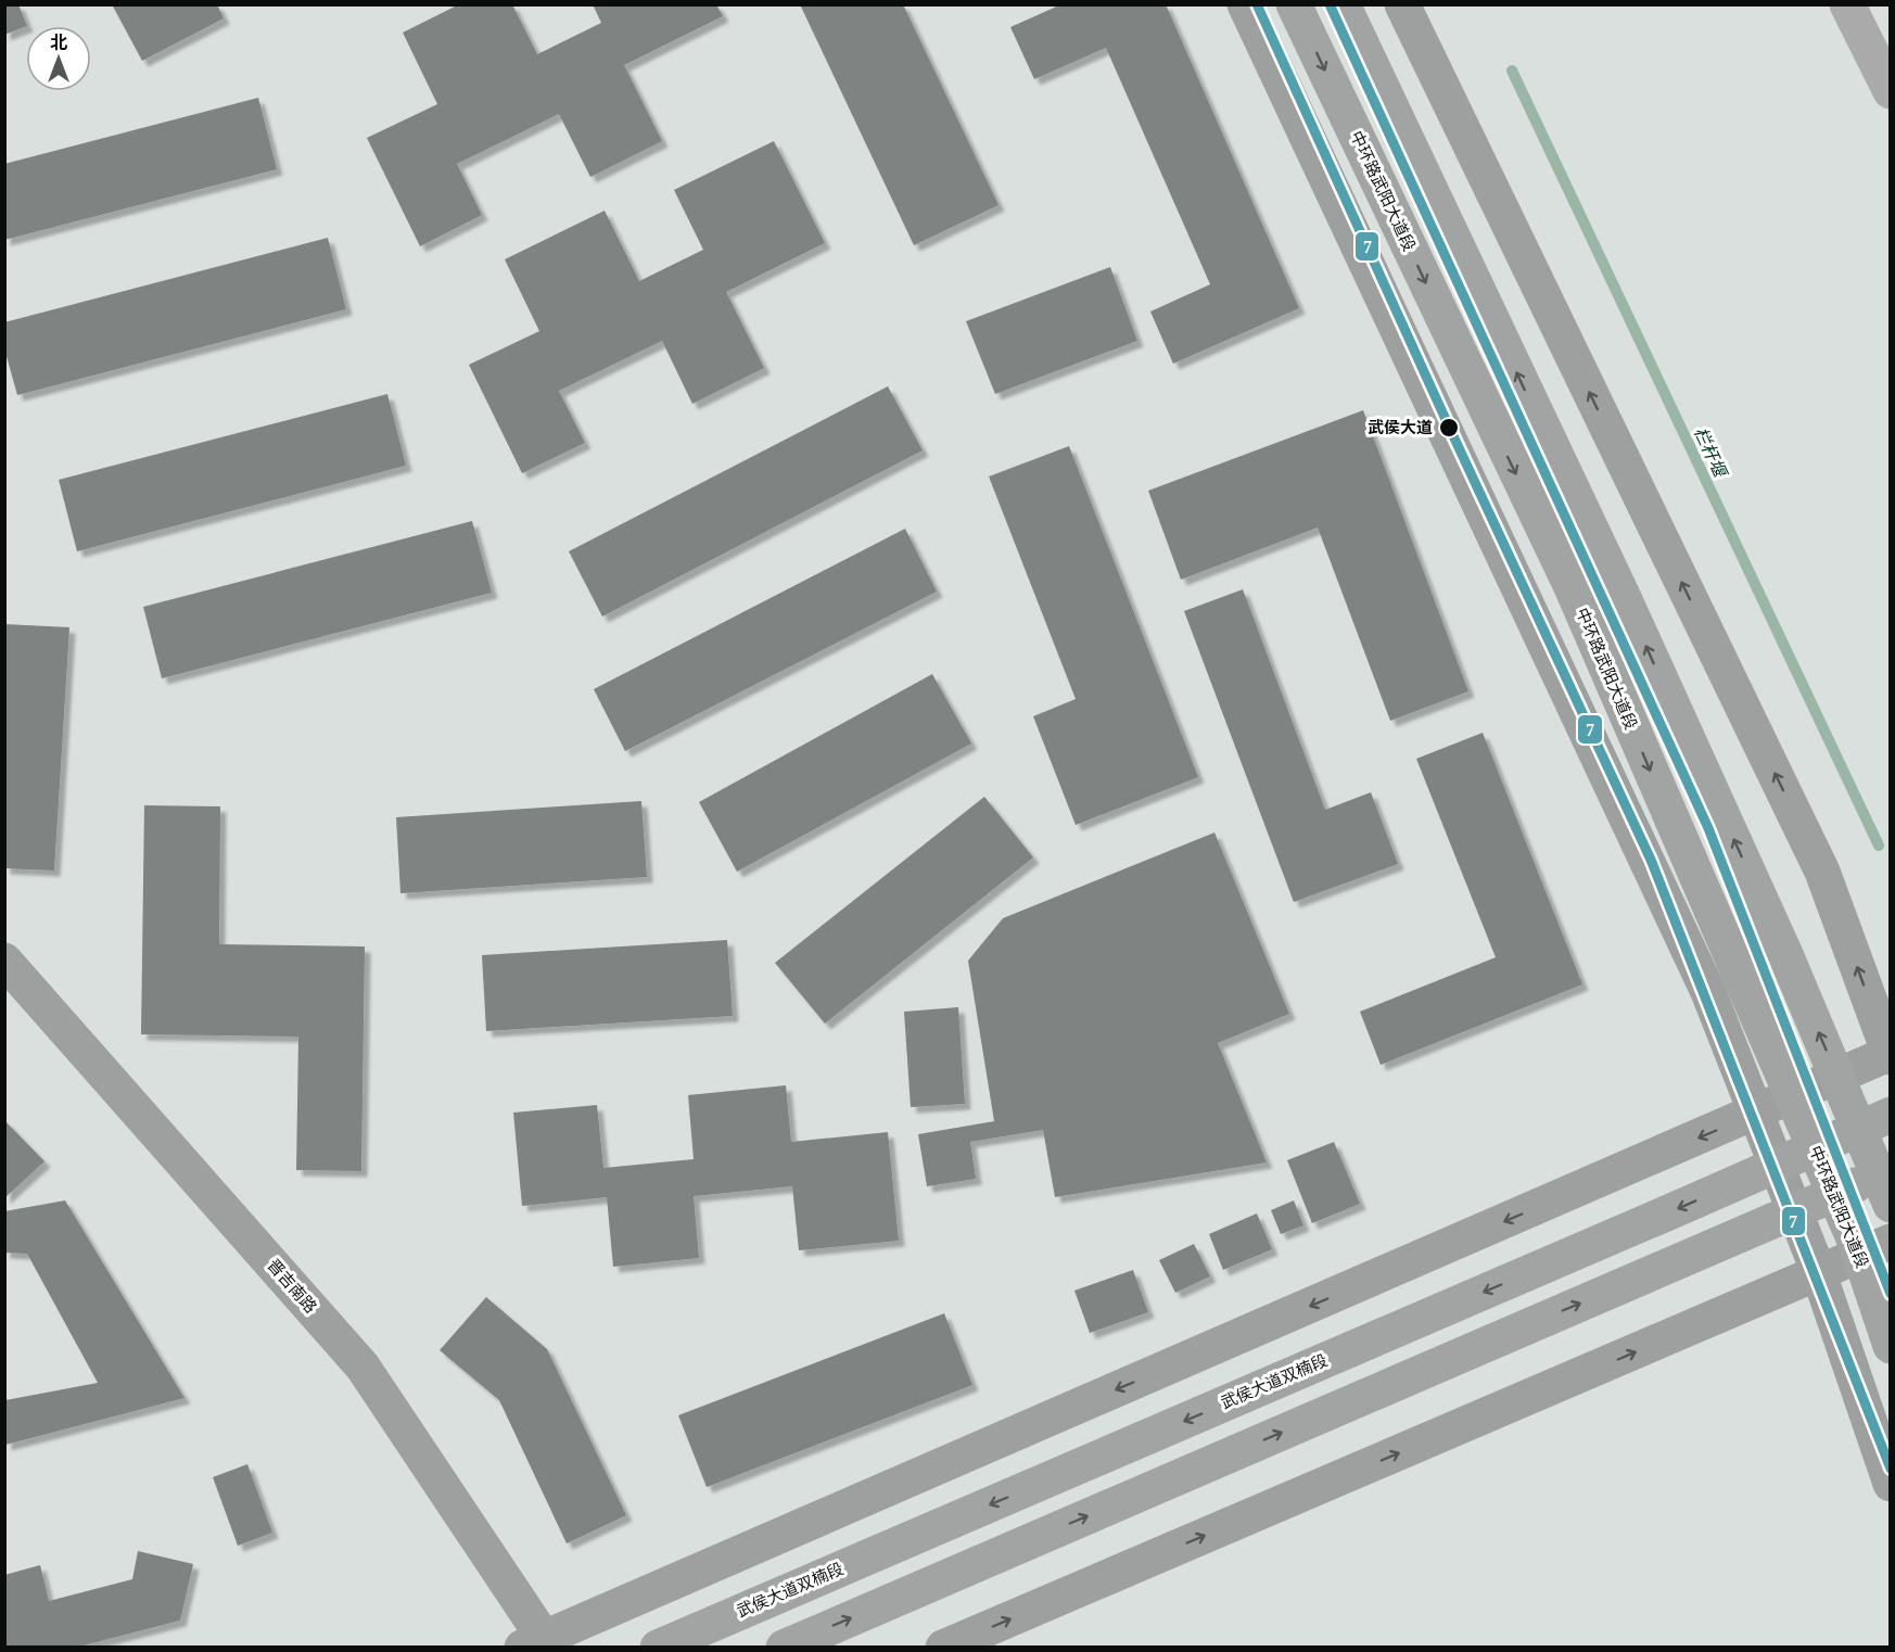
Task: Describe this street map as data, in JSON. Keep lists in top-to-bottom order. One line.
{"streets":{"main road":["中环路武阳大道段","晋吉南路","武侯大道双楠段"]},"water":["栏杆堰"],"places":["武侯大道"],"lines":["transit line 7"],"north":"top"}
